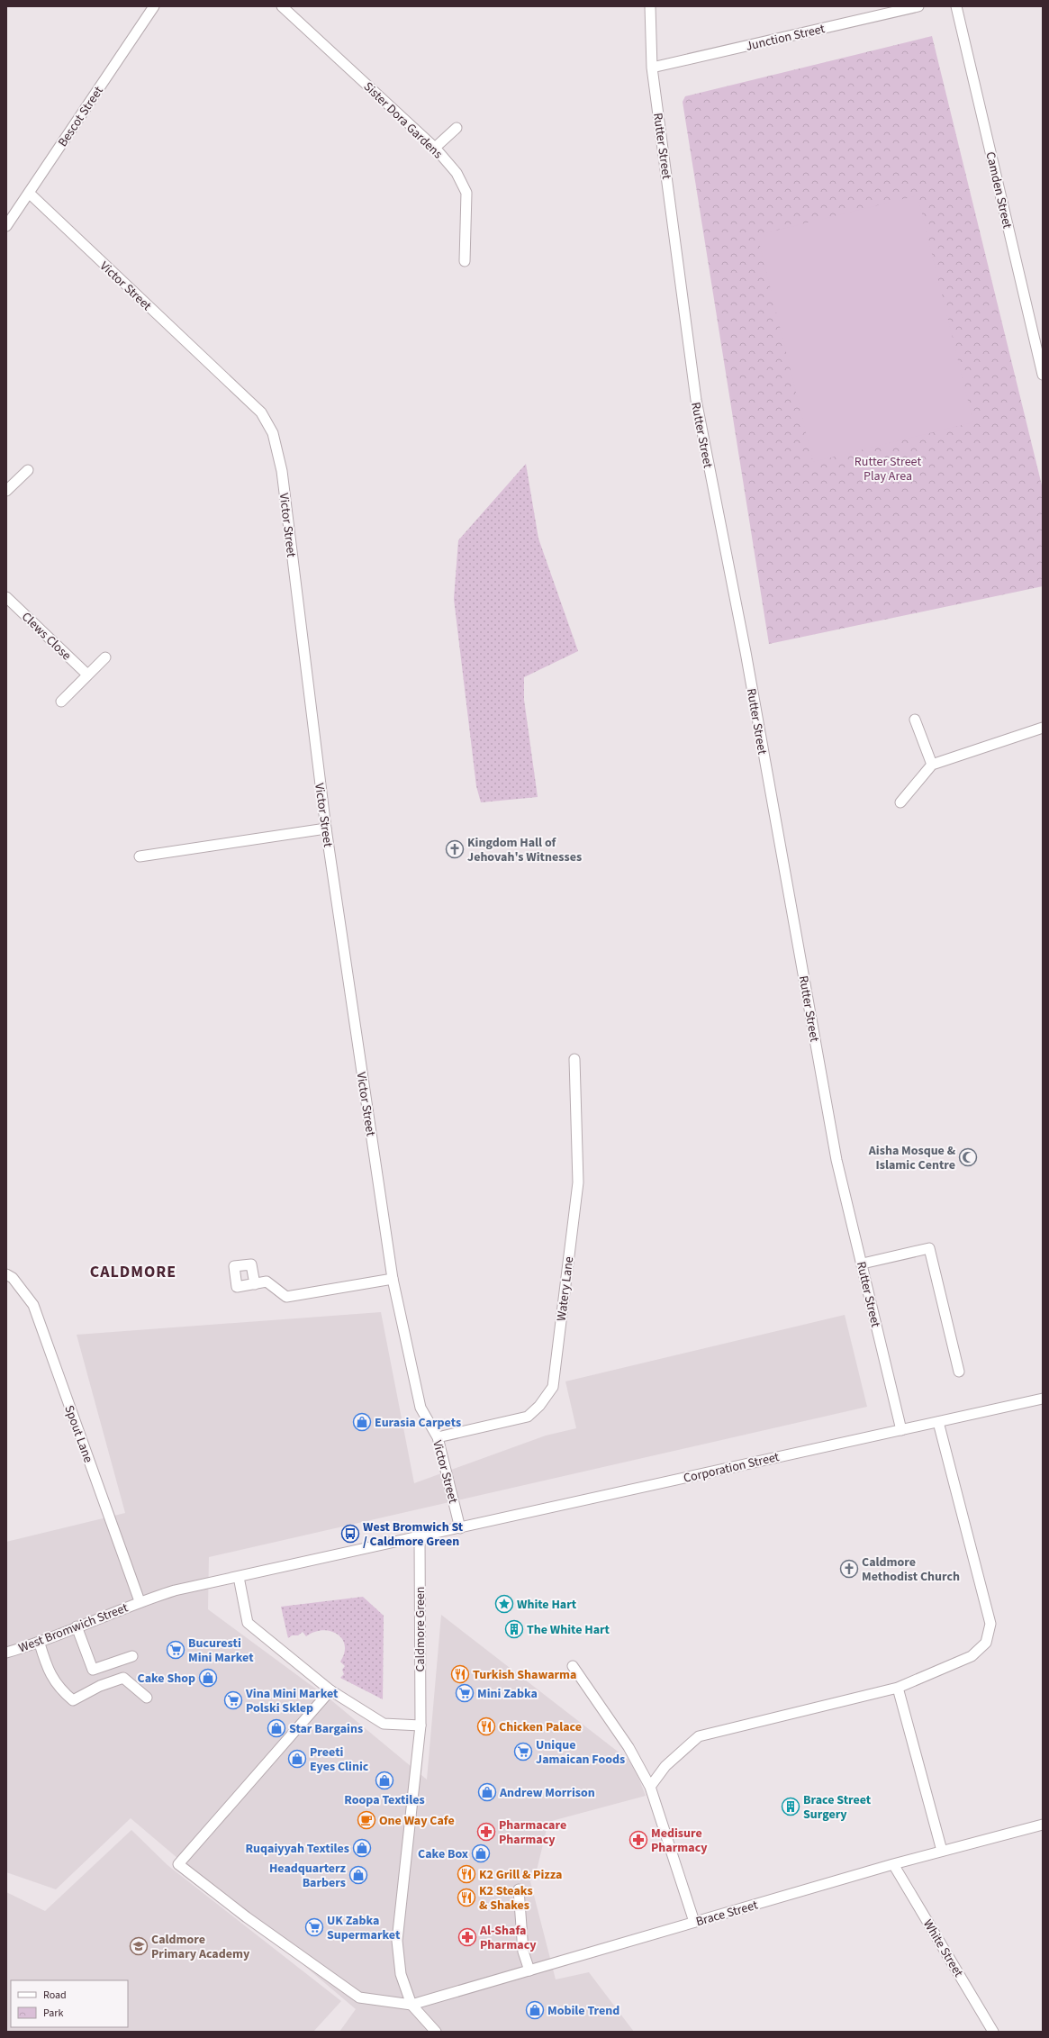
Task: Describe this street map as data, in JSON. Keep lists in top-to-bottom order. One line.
{"streets":{"street":["Junction Street","Bescot Street","Sister Dora Gardens","Rutter Street","Camden Street","Victor Street","Clews Close","Watery Lane","Spout Lane","Corporation Street","West Bromwich Street","Caldmore Green","Brace Street","White Street"]},"crossings":[["Junction Street","Rutter Street"],["Bescot Street","Victor Street"],["Rutter Street","Corporation Street"],["Victor Street","Watery Lane"],["Victor Street","Corporation Street"],["Spout Lane","West Bromwich Street"],["Corporation Street","Caldmore Green"],["Caldmore Green","Brace Street"],["Brace Street","White Street"]],"districts":["CALDMORE"],"parks":["Rutter Street Play Area"],"places":{"church":["Kingdom Hall of Jehovah's Witnesses","Caldmore Methodist Church"],"mosque":["Aisha Mosque & Islamic Centre"],"shop":["Eurasia Carpets","Cake Shop","Star Bargains","Preeti Eyes Clinic","Roopa Textiles","Andrew Morrison","Ruqaiyyah Textiles","Cake Box","Headquarterz Barbers","Mobile Trend"],"bus stop":["West Bromwich St / Caldmore Green"],"place":["White Hart"],"building":["The White Hart","Brace Street Surgery"],"supermarket":["Bucuresti Mini Market","Mini Zabka","Vina Mini Market Polski Sklep","Unique Jamaican Foods","UK Zabka Supermarket"],"restaurant":["Turkish Shawarma","Chicken Palace","K2 Grill & Pizza","K2 Steaks & Shakes"],"cafe":["One Way Cafe"],"pharmacy":["Pharmacare Pharmacy","Medisure Pharmacy","Al-Shafa Pharmacy"],"school or university":["Caldmore Primary Academy"]},"legend":["Road","Park"]}
